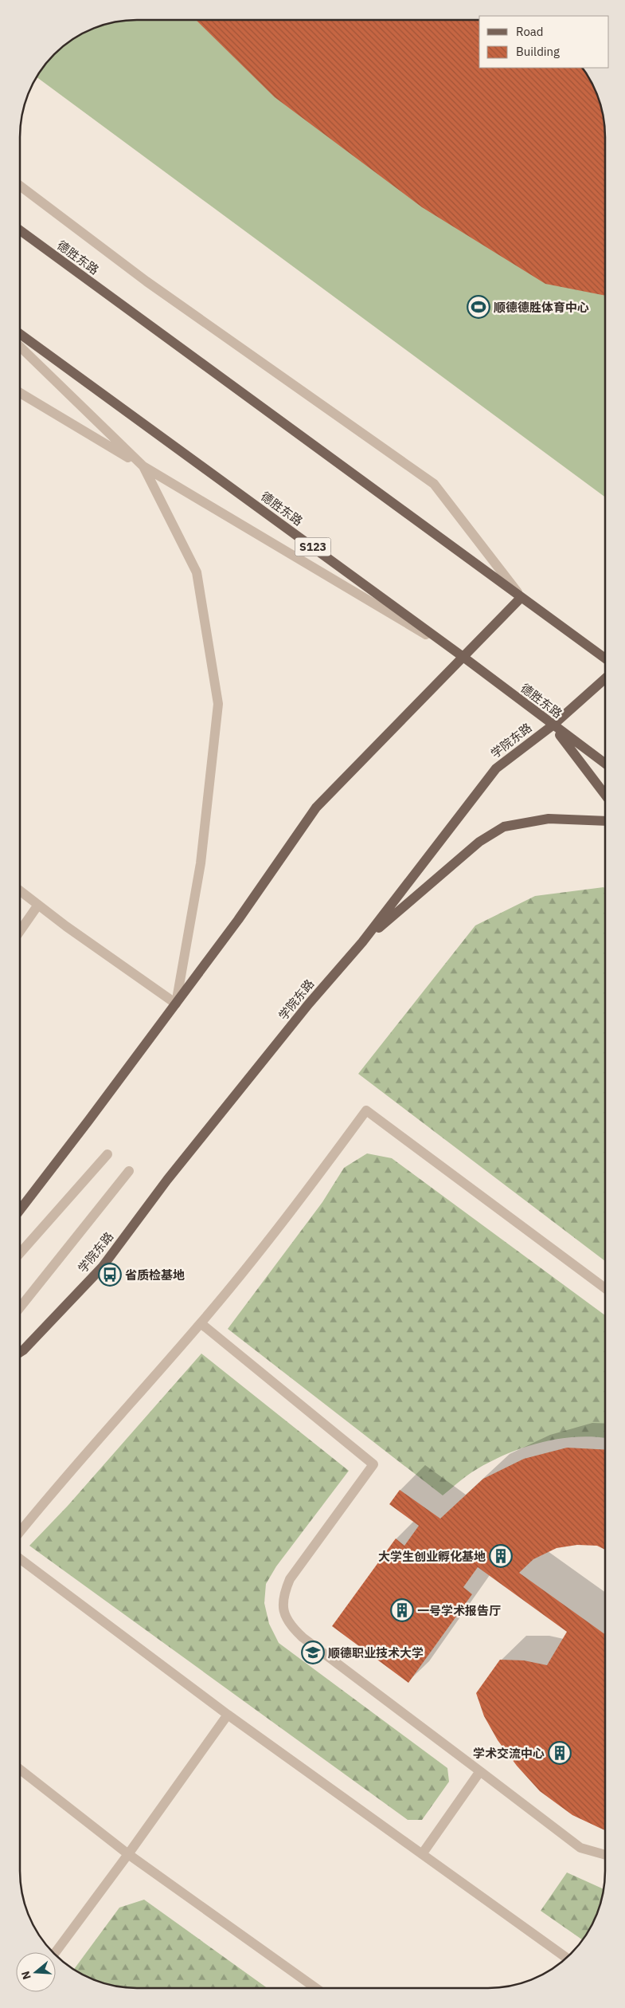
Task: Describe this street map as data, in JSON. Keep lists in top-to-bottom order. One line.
{"streets":{"main road":["德胜东路","S123","学院东路"]},"crossings":[["德胜东路","学院东路"]],"places":{"sports":["顺德德胜体育中心"],"bus stop":["省质检基地"],"building":["大学生创业孵化基地","一号学术报告厅","学术交流中心"],"school or university":["顺德职业技术大学"]},"legend":["Road","Building"],"north":"left"}
